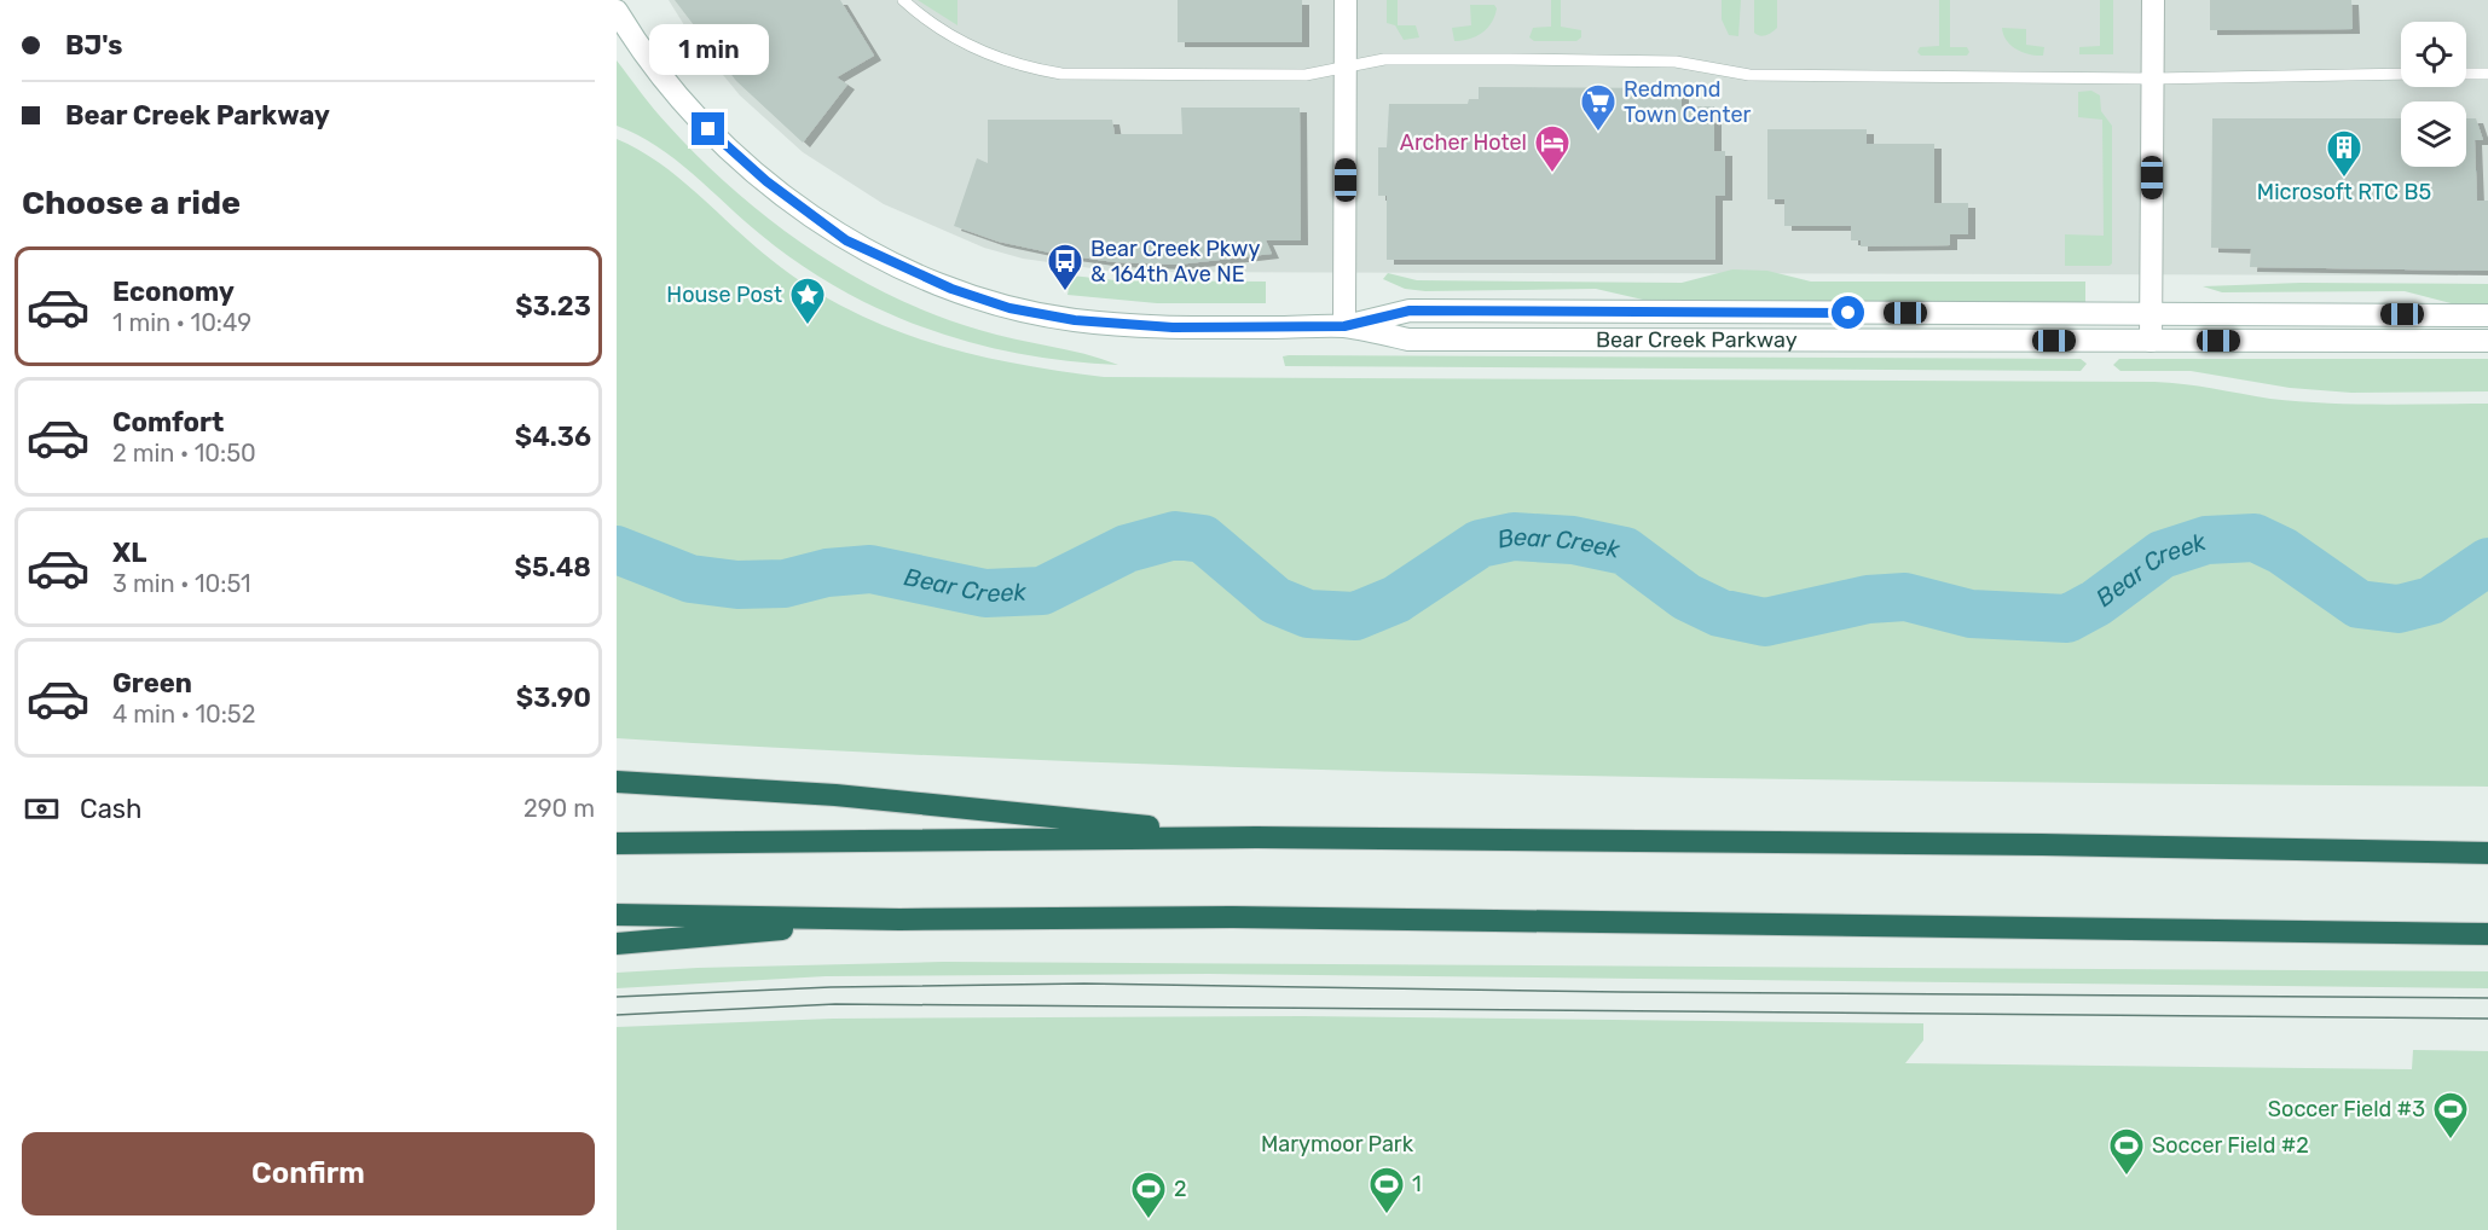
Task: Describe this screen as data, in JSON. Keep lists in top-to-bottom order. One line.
{"streets":{"main road":["Bear Creek Parkway"]},"water":["Bear Creek"],"parks":["Marymoor Park"],"places":{"supermarket":["Redmond Town Center"],"hotel":["Archer Hotel"],"building":["Microsoft RTC B5"],"bus stop":["Bear Creek Pkwy & 164th Ave NE"],"place":["House Post"],"sports":["Soccer Field #3","Soccer Field #2","1","2"]},"page":{"banner":["BJ's","Bear Creek Parkway"],"bubble":"1 min","heading":"Choose a ride","list":[{"name":"Economy","note":"1 min · 10:49","value":"$3.23"},{"name":"Comfort","note":"2 min · 10:50","value":"$4.36"},{"name":"XL","note":"3 min · 10:51","value":"$5.48"},{"name":"Green","note":"4 min · 10:52","value":"$3.90"}],"pay":["Cash","290 m"],"buttons":"Confirm"}}
